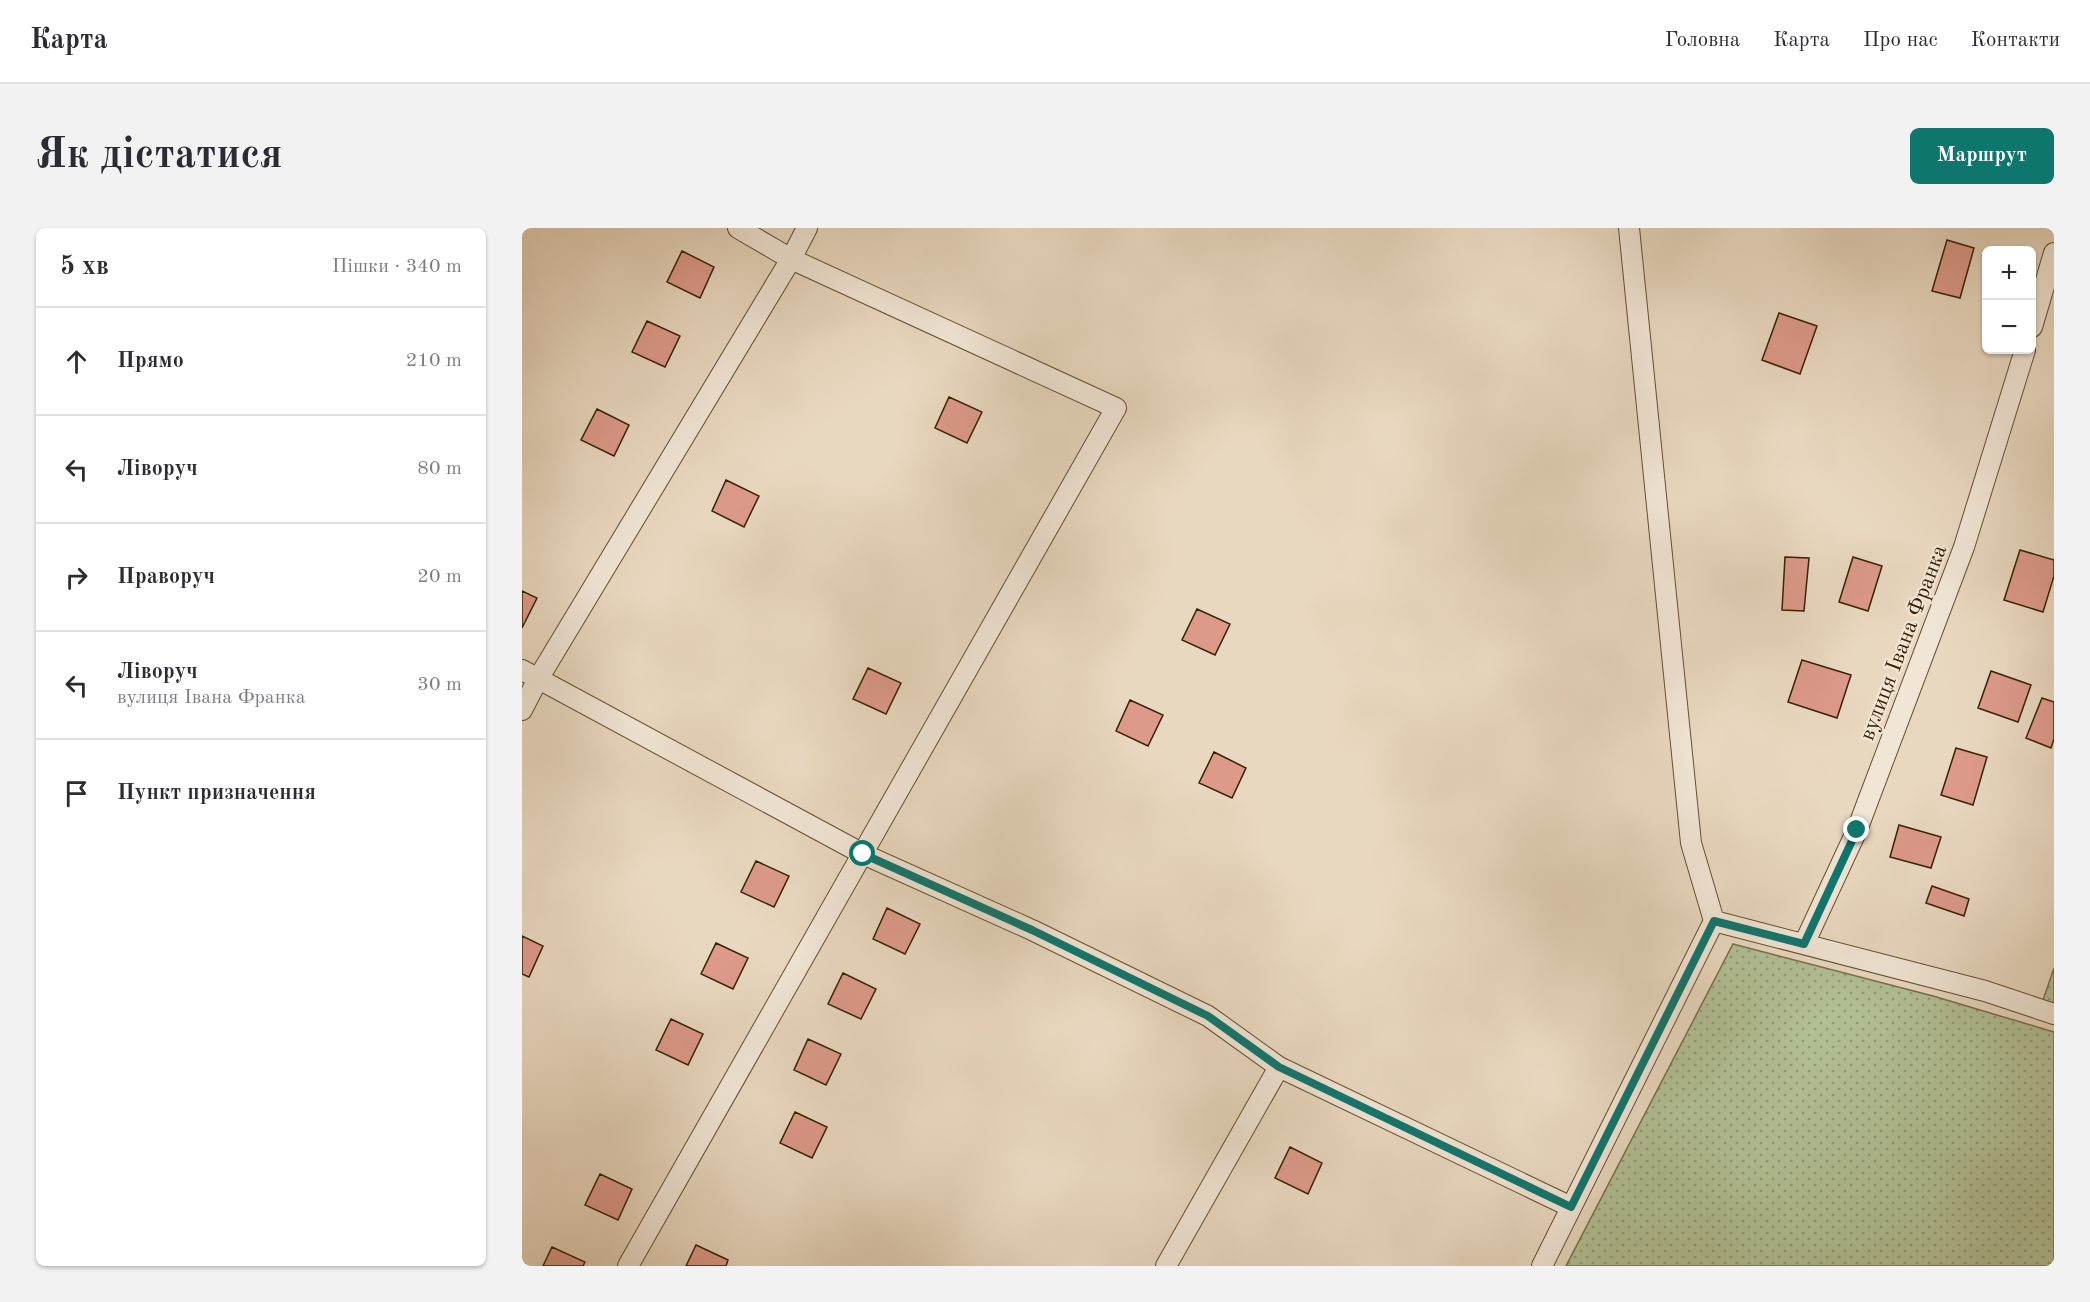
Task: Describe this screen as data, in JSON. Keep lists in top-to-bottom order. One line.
{"streets":{"street":["вулиця Івана Франка"]},"page":{"header":"Карта","nav":["Головна","Карта","Про нас","Контакти"],"buttons":"Маршрут","title":"Як дістатися","heading":["5 хв","Пішки · 340 m"],"map_buttons":["+","−"],"list":[["Прямо","210 m"],["Ліворуч","80 m"],["Праворуч","20 m"],["Ліворуч","вулиця Івана Франка","30 m"],"Пункт призначення"]}}
